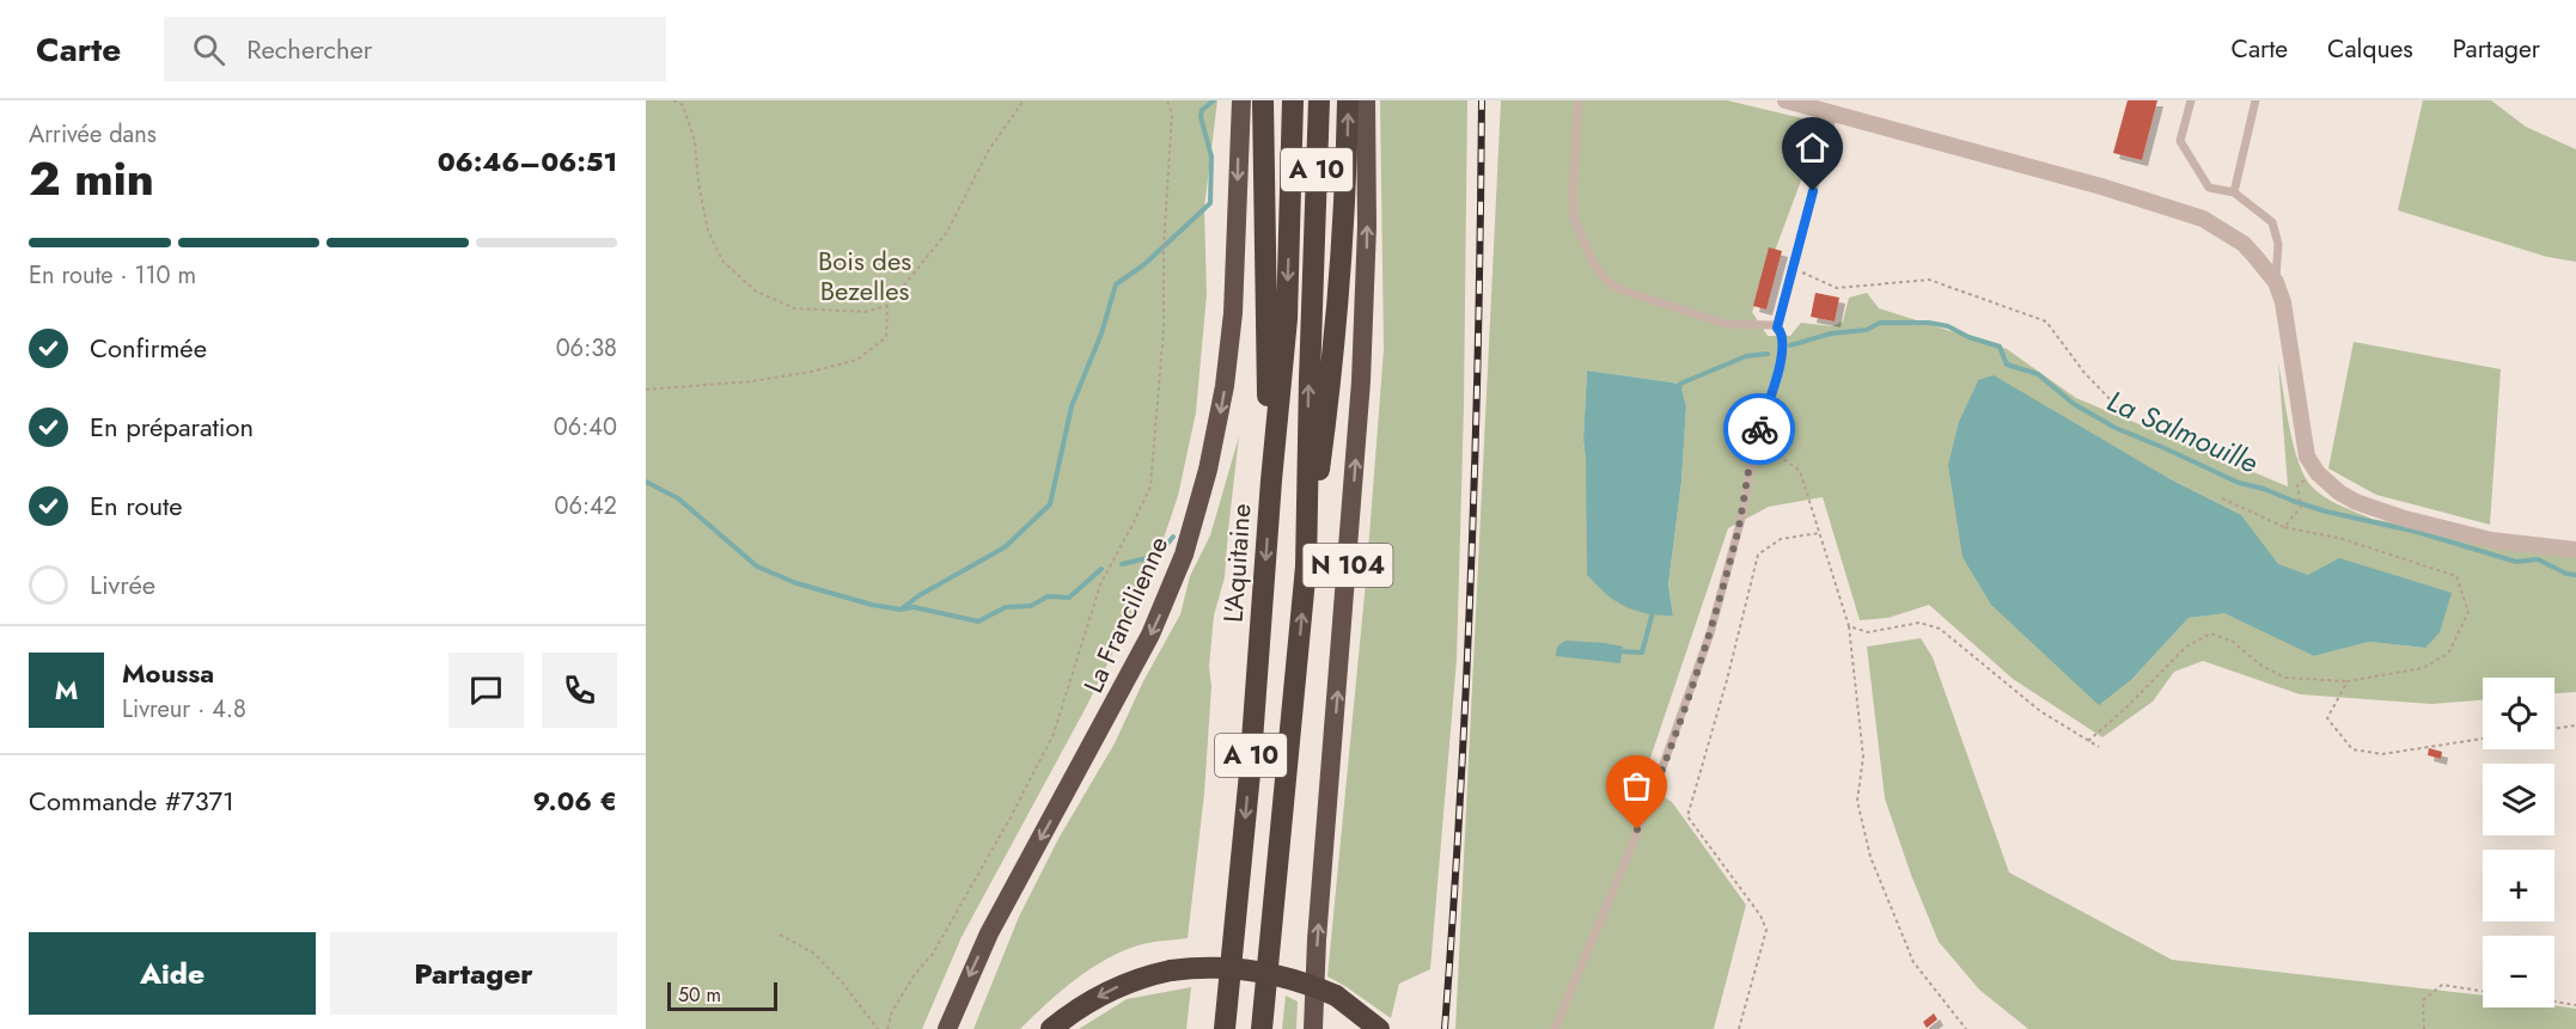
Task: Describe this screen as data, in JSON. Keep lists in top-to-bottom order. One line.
{"streets":{"highway":["A 10","L'Aquitaine","N 104","La Francilienne"]},"water":["La Salmouille"],"parks":["Bois des Bezelles"],"scale_bar":"50 m","page":{"header":"Carte","search":"Rechercher","nav":["Carte","Calques","Partager"],"heading":["2 min","Arrivée dans","06:46–06:51"],"panel":["Moussa","Livreur · 4.8","Commande #7371","9.06 €"],"bar":"En route · 110 m","list":[["Confirmée","06:38"],["En préparation","06:40"],["En route","06:42"],"Livrée"],"round":"M","map_buttons":["+","−"],"buttons":["Aide","Partager"],"scale":"50 m"}}
